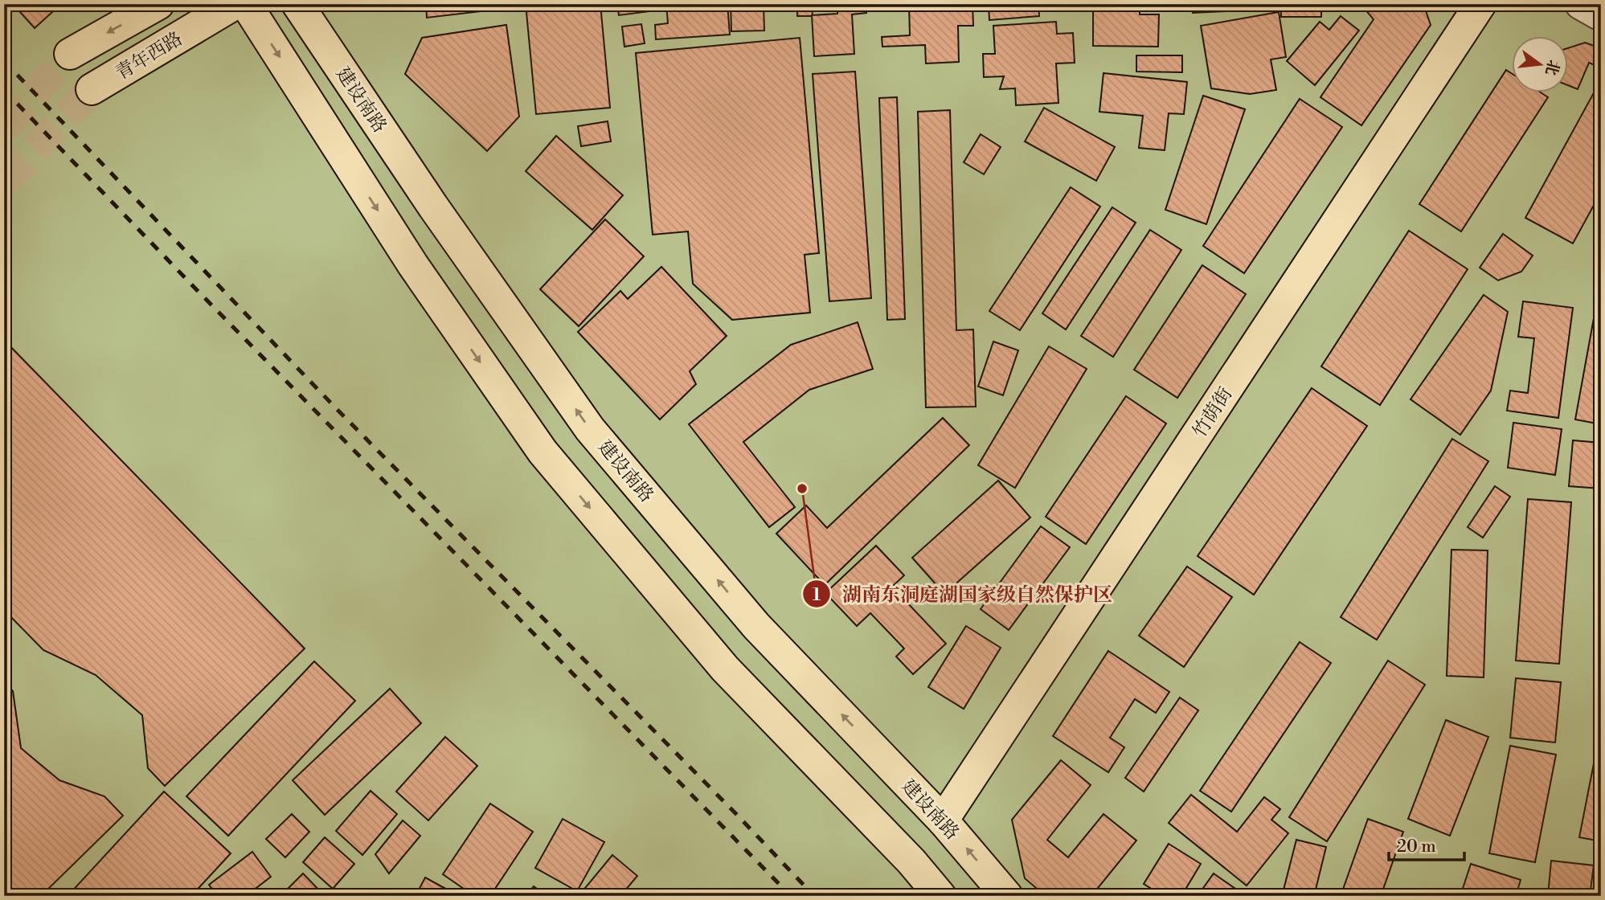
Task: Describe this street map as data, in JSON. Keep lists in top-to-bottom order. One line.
{"streets":{"main road":["青年西路","建设南路","竹荫街"]},"crossings":[["建设南路","竹荫街"]],"places":["湖南东洞庭湖国家级自然保护区"],"scale_bar":"20 m","north":"right"}
